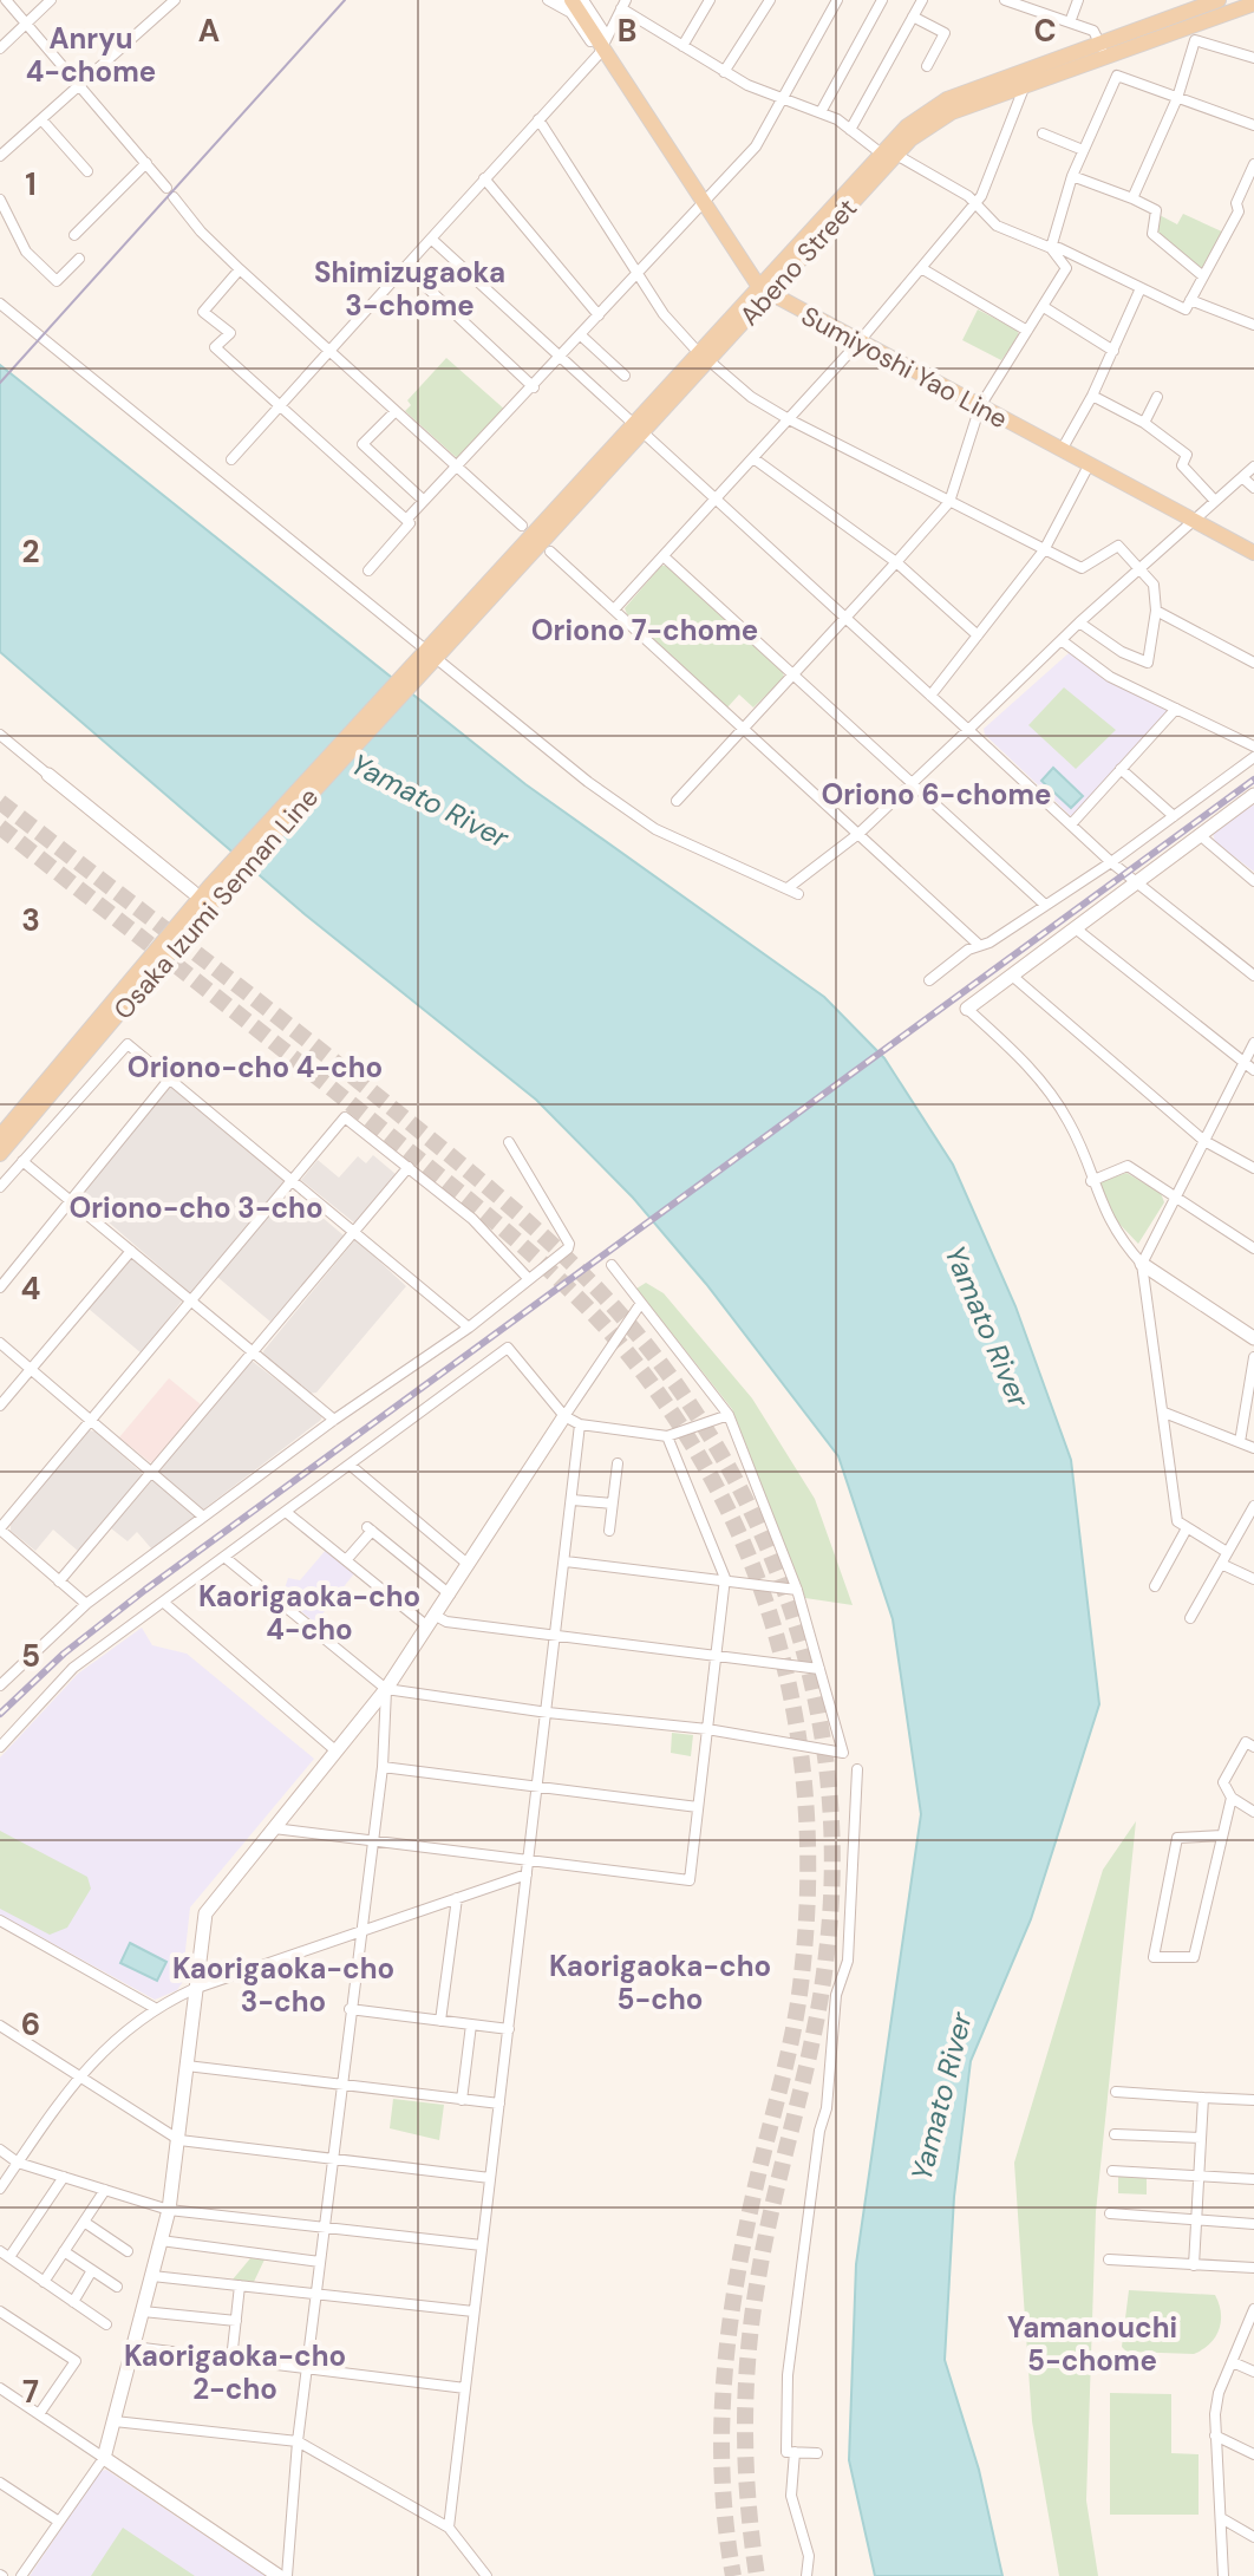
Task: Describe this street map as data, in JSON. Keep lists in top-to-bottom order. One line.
{"streets":{"main road":["Abeno Street","Sumiyoshi Yao Line","Osaka Izumi Sennan Line"]},"crossings":[["Abeno Street","Sumiyoshi Yao Line"],["Abeno Street","Osaka Izumi Sennan Line"]],"districts":["Anryu 4-chome","Shimizugaoka 3-chome","Oriono 7-chome","Oriono 6-chome","Oriono-cho 4-cho","Oriono-cho 3-cho","Kaorigaoka-cho 4-cho","Kaorigaoka-cho 5-cho","Kaorigaoka-cho 3-cho","Yamanouchi 5-chome","Kaorigaoka-cho 2-cho"],"water":["Yamato River"],"grid":{"columns":["A","B","C"],"rows":["1","2","3","4","5","6","7"]}}
